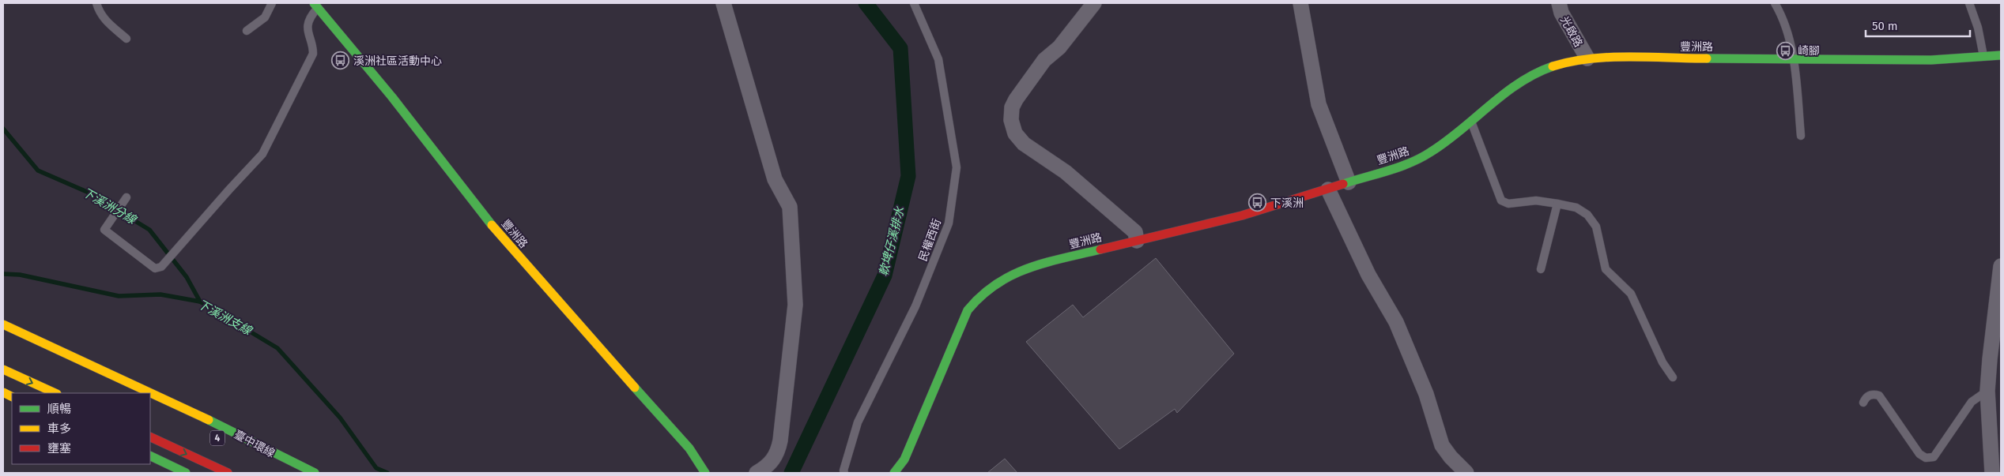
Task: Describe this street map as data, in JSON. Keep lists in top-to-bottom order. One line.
{"streets":{"main road":["豐洲路"],"street":["光啟路"],"lane":["民權西街"]},"crossings":[["光啟路","豐洲路"]],"water":["下溪洲分線","軟埤仔溪排水","下溪洲支線"],"places":{"bus stop":["崎腳","溪洲社區活動中心","下溪洲"]},"legend":["順暢","車多","壅塞"],"scale_bar":"50 m"}
